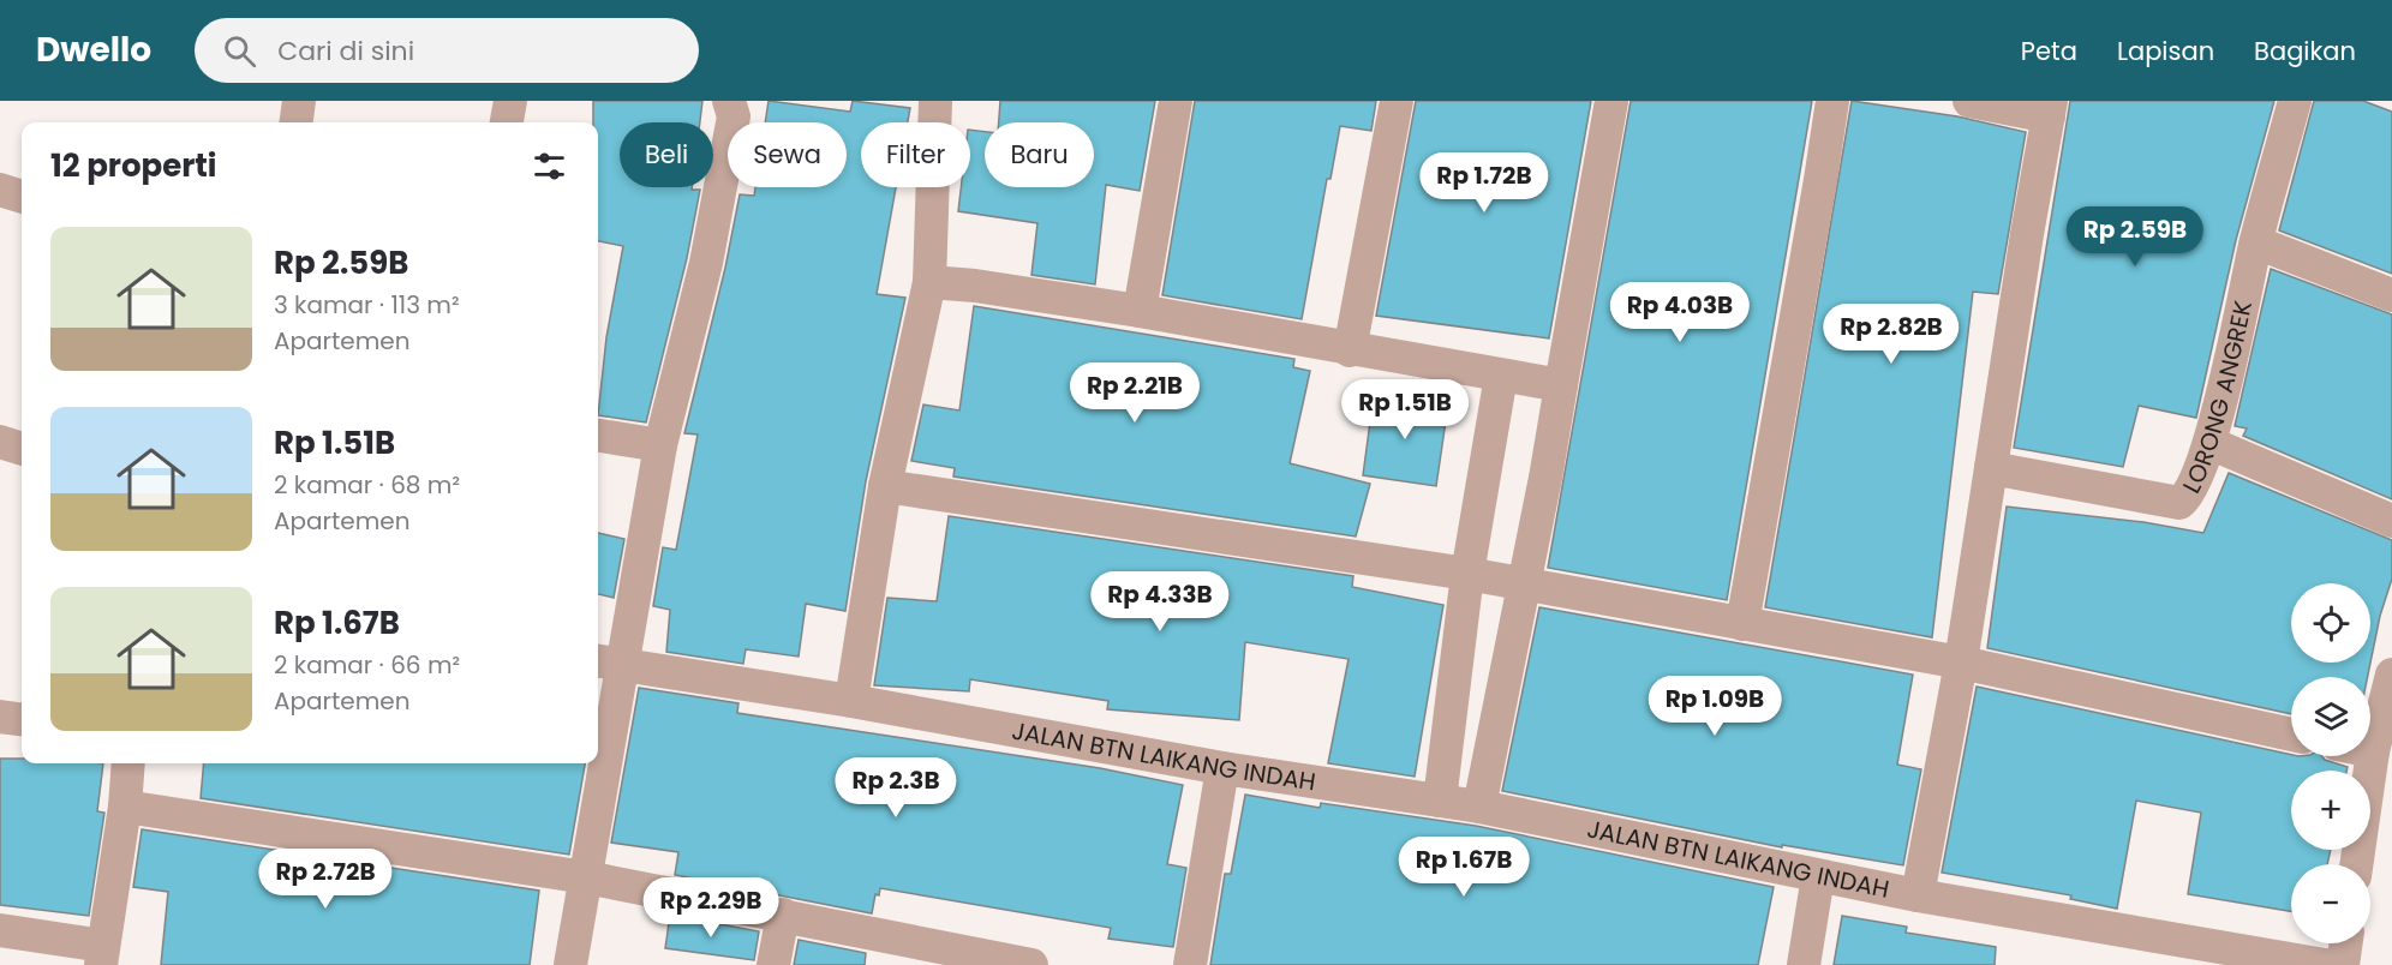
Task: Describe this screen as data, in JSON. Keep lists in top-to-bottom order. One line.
{"streets":{"street":["LORONG ANGREK","JALAN BTN LAIKANG INDAH"]},"crossings":[["LORONG ANGREK","JALAN BTN LAIKANG INDAH"]],"page":{"header":"Dwello","search":"Cari di sini","nav":["Peta","Lapisan","Bagikan"],"chip":["Beli","Sewa","Filter","Baru"],"heading":"12 properti","price":["Rp 1.72B","Rp 2.59B","Rp 4.03B","Rp 2.82B","Rp 2.21B","Rp 1.51B","Rp 4.33B","Rp 1.09B","Rp 2.3B","Rp 1.67B","Rp 2.72B","Rp 2.29B"],"list":[{"name":"Rp 2.59B","note":"3 kamar · 113 m² · Apartemen"},{"name":"Rp 1.51B","note":"2 kamar · 68 m² · Apartemen"},{"name":"Rp 1.67B","note":"2 kamar · 66 m² · Apartemen"}],"map_buttons":["+","−"]}}
